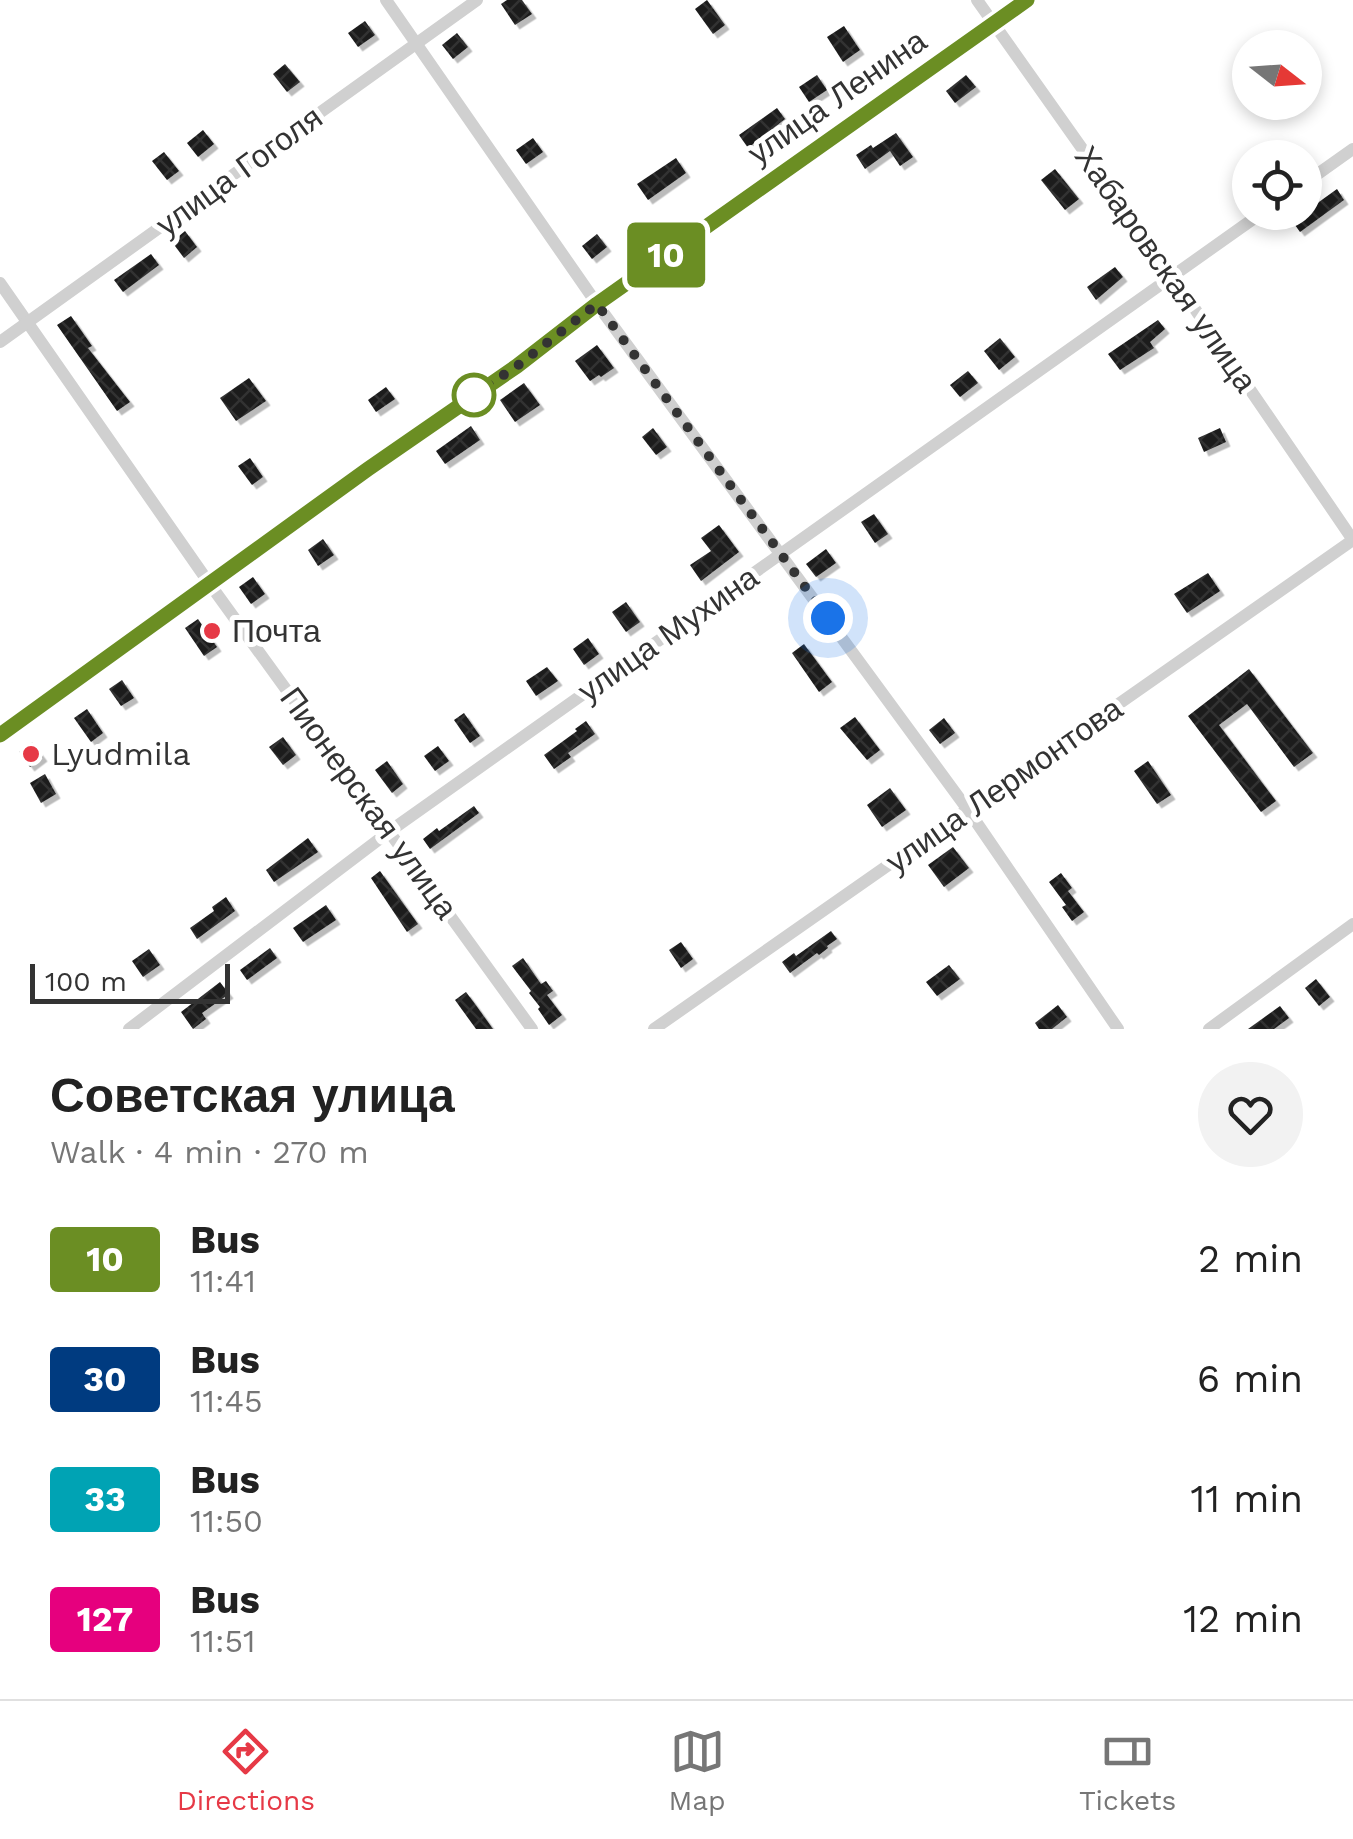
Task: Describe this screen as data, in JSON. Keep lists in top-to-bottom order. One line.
{"streets":{"main road":["улица Ленина"],"street":["улица Гоголя","Хабаровская улица","улица Мухина","улица Лермонтова","Пионерская улица"]},"crossings":[["улица Ленина","Хабаровская улица"],["улица Ленина","Пионерская улица"],["улица Гоголя","Пионерская улица"],["Хабаровская улица","улица Мухина"],["Хабаровская улица","улица Лермонтова"],["улица Мухина","Пионерская улица"]],"places":["Почта","Lyudmila"],"lines":["bus line 10"],"scale_bar":"100 m","north":"right","page":{"on_map":"10","scale":"100 m","heading":["Советская улица","Walk · 4 min · 270 m"],"list":[{"mark":"10","name":"Bus","note":"11:41","value":"2 min"},{"mark":"30","name":"Bus","note":"11:45","value":"6 min"},{"mark":"33","name":"Bus","note":"11:50","value":"11 min"},{"mark":"127","name":"Bus","note":"11:51","value":"12 min"}],"tabs":["Directions","Map","Tickets"]}}
